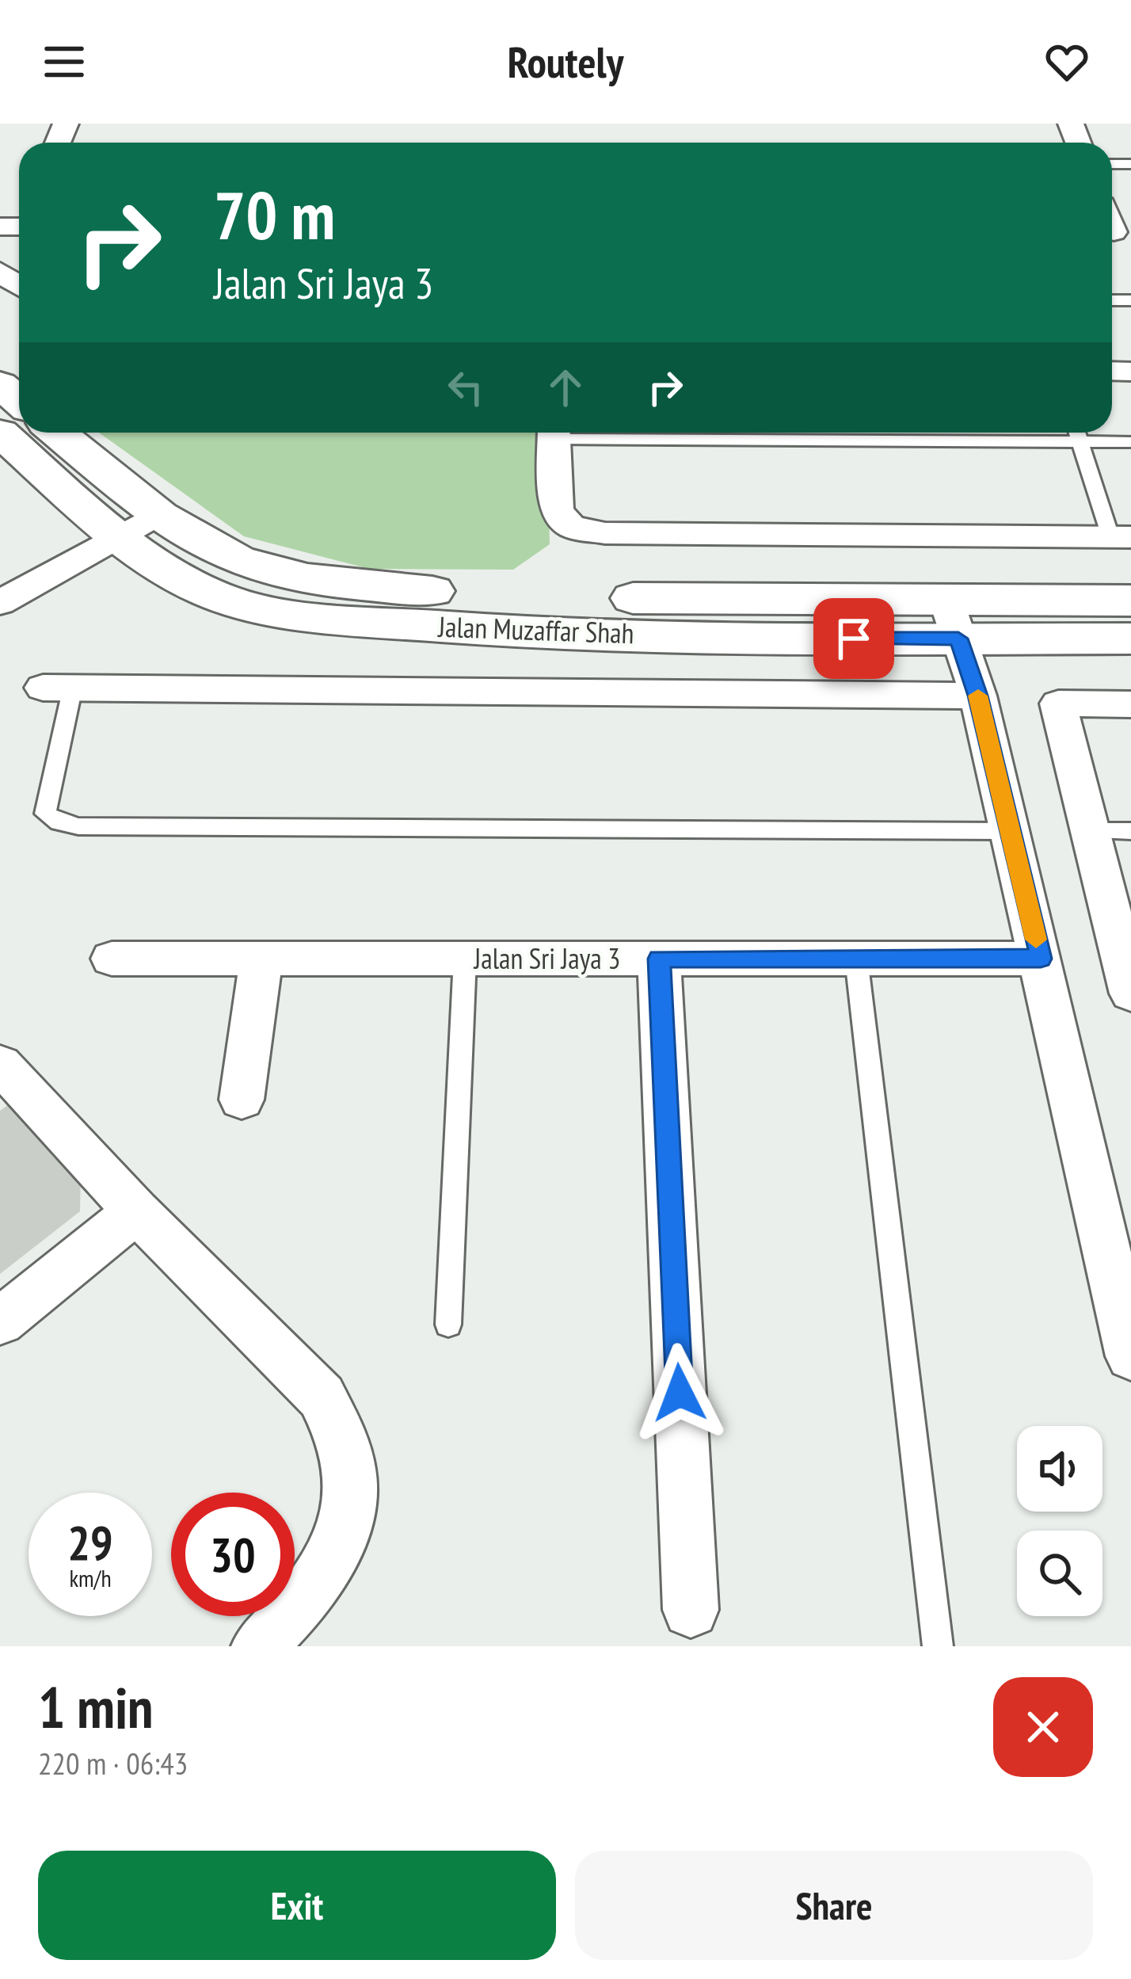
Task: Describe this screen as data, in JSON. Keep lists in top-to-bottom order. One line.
{"streets":{"main road":["Jalan Muzaffar Shah"],"street":["Jalan Sri Jaya 3"]},"page":{"header":"Routely","turn":["70 m","Jalan Sri Jaya 3"],"speed":"29 km/h","limit":"30","heading":["1 min","220 m · 06:43"],"buttons":["Exit","Share"]}}
